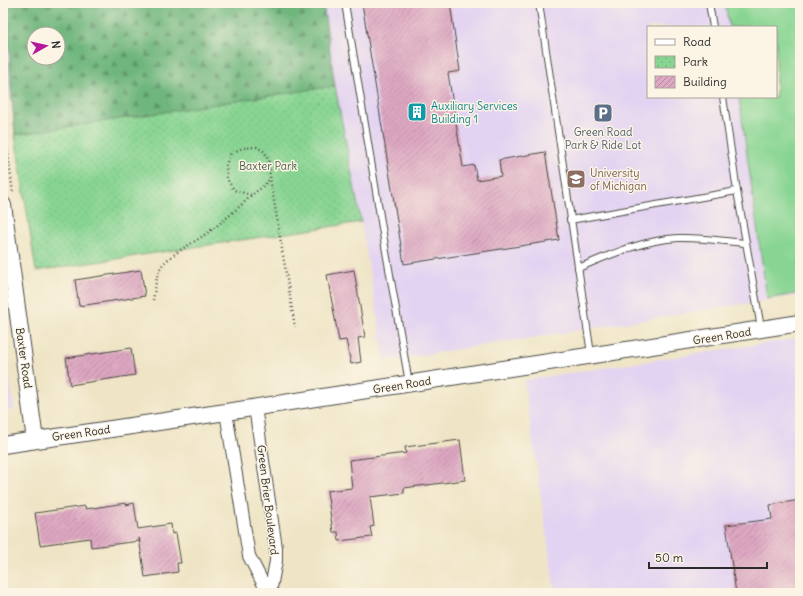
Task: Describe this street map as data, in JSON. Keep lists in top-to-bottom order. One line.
{"streets":{"street":["Green Road","Baxter Road","Green Brier Boulevard"]},"crossings":[["Green Road","Baxter Road"],["Green Road","Green Brier Boulevard"]],"parks":["Baxter Park"],"places":{"building":["Auxiliary Services Building 1"],"parking":["Green Road Park & Ride Lot"],"school or university":["University of Michigan"]},"legend":["Road","Park","Building"],"scale_bar":"50 m","north":"right"}
